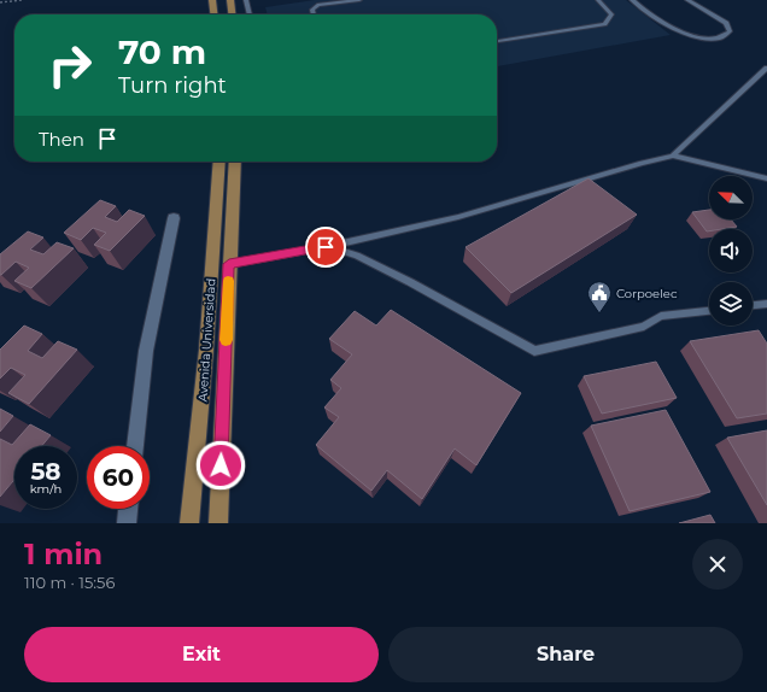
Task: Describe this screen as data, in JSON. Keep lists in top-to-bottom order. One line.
{"streets":{"main road":["Avenida Universidad"]},"places":{"public building":["Corpoelec"]},"north":"top left","page":{"turn":["70 m","Turn right"],"then":"Then","speed":"58 km/h","limit":"60","heading":["1 min","110 m · 15:56"],"buttons":["Exit","Share"]}}
